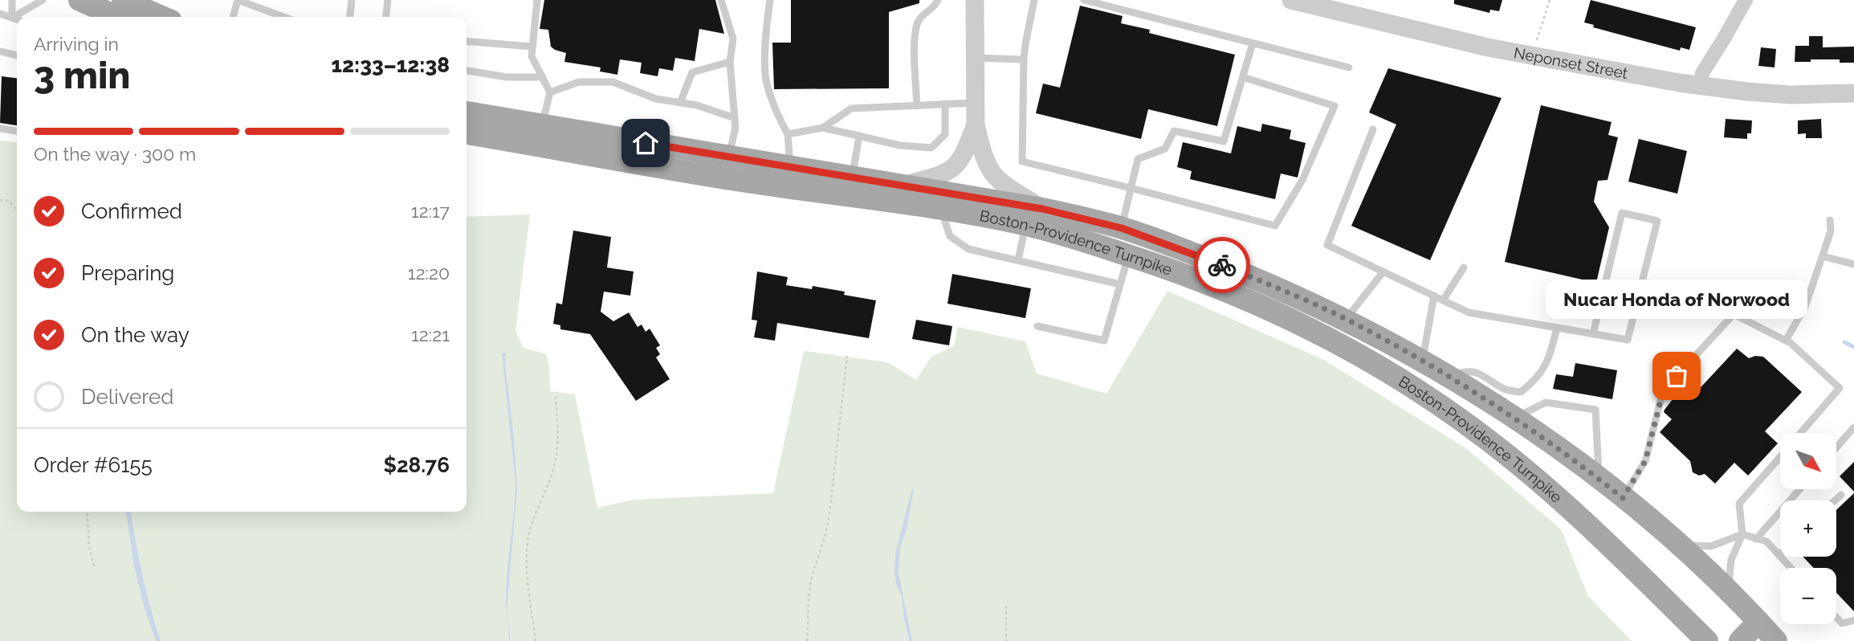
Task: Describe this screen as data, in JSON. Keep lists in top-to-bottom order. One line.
{"streets":{"main road":["Boston-Providence Turnpike"],"street":["Neponset Street"]},"places":["Nucar Honda of Norwood"],"north":"bottom right","page":{"heading":["3 min","Arriving in","12:33–12:38"],"panel":["Order #6155","$28.76"],"bar":"On the way · 300 m","list":[["Confirmed","12:17"],["Preparing","12:20"],["On the way","12:21"],"Delivered"],"bubble":"Nucar Honda of Norwood","map_buttons":["+","−"]}}
